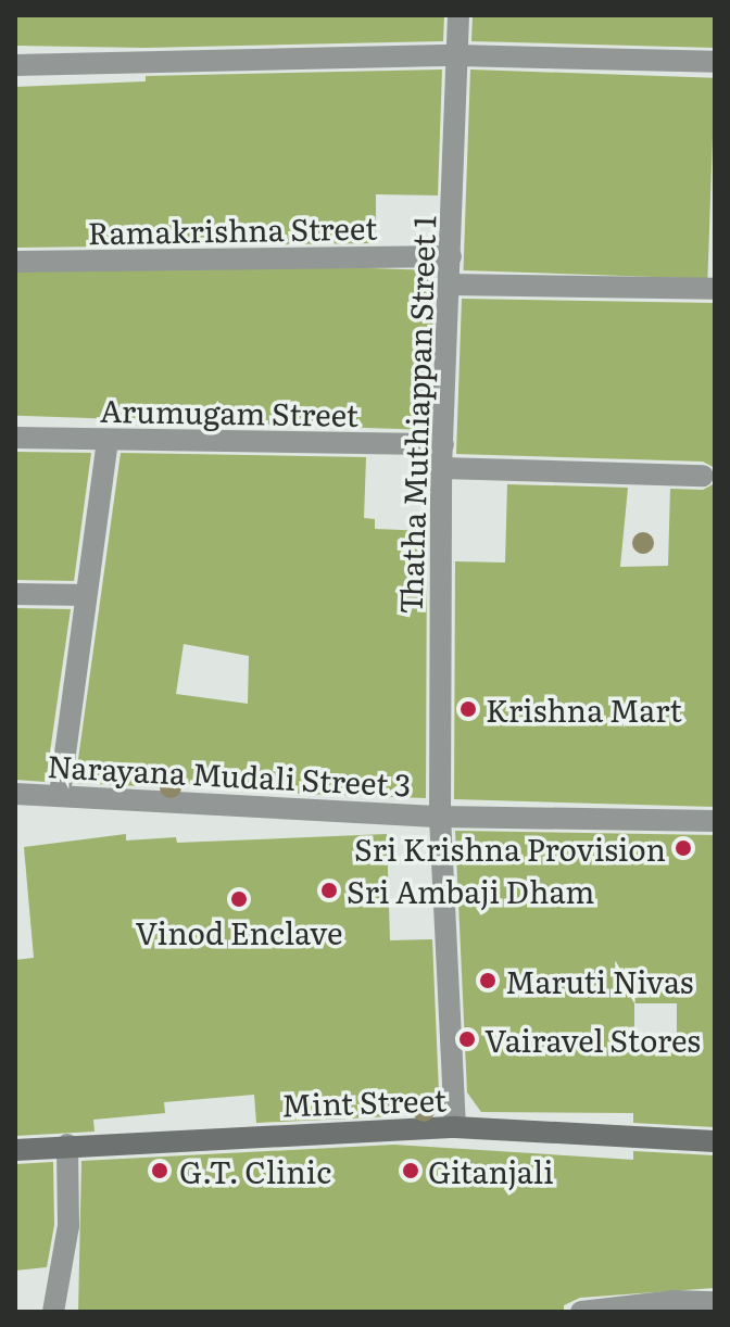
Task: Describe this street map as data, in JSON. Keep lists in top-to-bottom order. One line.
{"streets":{"street":["Ramakrishna Street","Arumugam Street","Thatha Muthiappan Street 1","Narayana Mudali Street 3","Mint Street"]},"crossings":[["Ramakrishna Street","Thatha Muthiappan Street 1"],["Arumugam Street","Thatha Muthiappan Street 1"],["Thatha Muthiappan Street 1","Narayana Mudali Street 3"],["Thatha Muthiappan Street 1","Mint Street"]],"places":["Krishna Mart","Sri Krishna Provision","Sri Ambaji Dham","Vinod Enclave","Maruti Nivas","Vairavel Stores","G.T. Clinic","Gitanjali"]}
